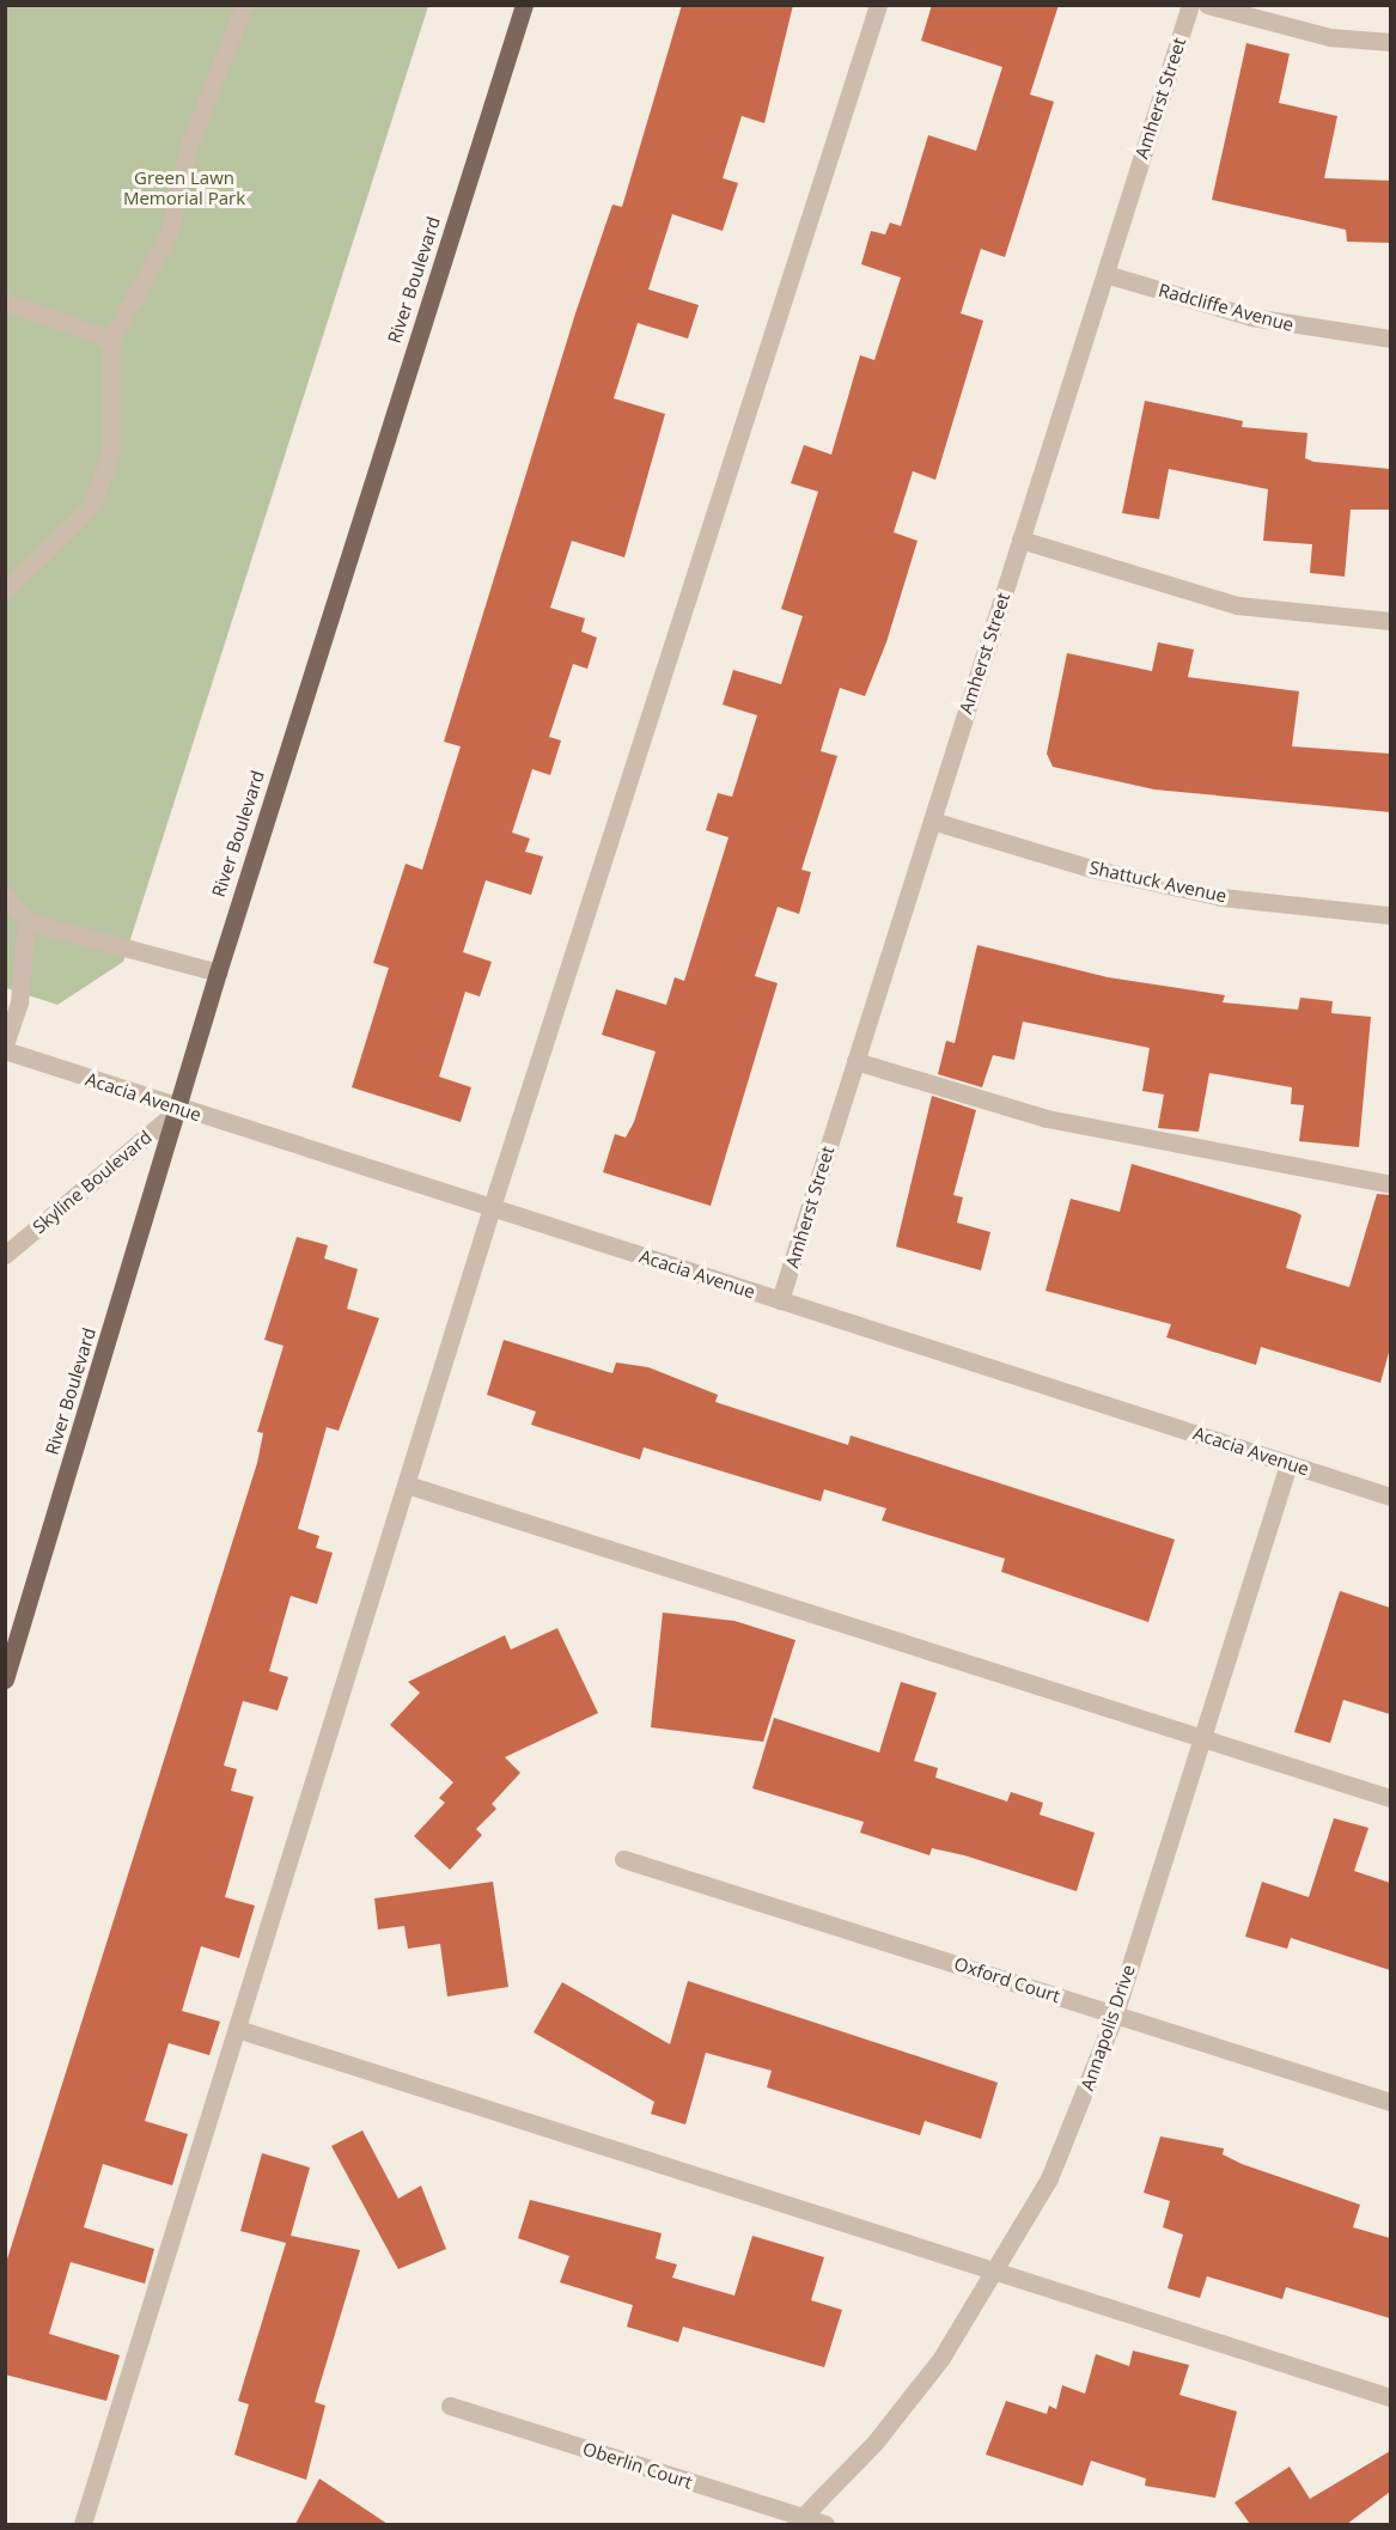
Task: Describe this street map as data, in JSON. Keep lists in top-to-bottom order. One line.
{"streets":{"main road":["River Boulevard"],"street":["Amherst Street","Radcliffe Avenue","Shattuck Avenue","Acacia Avenue","Skyline Boulevard","Oxford Court","Annapolis Drive","Oberlin Court"]},"crossings":[["Amherst Street","Radcliffe Avenue"],["Amherst Street","Shattuck Avenue"],["Amherst Street","Acacia Avenue"],["River Boulevard","Acacia Avenue"],["River Boulevard","Skyline Boulevard"],["Acacia Avenue","Skyline Boulevard"],["Acacia Avenue","Annapolis Drive"],["Oxford Court","Annapolis Drive"],["Annapolis Drive","Oberlin Court"]],"parks":["Green Lawn Memorial Park"]}
